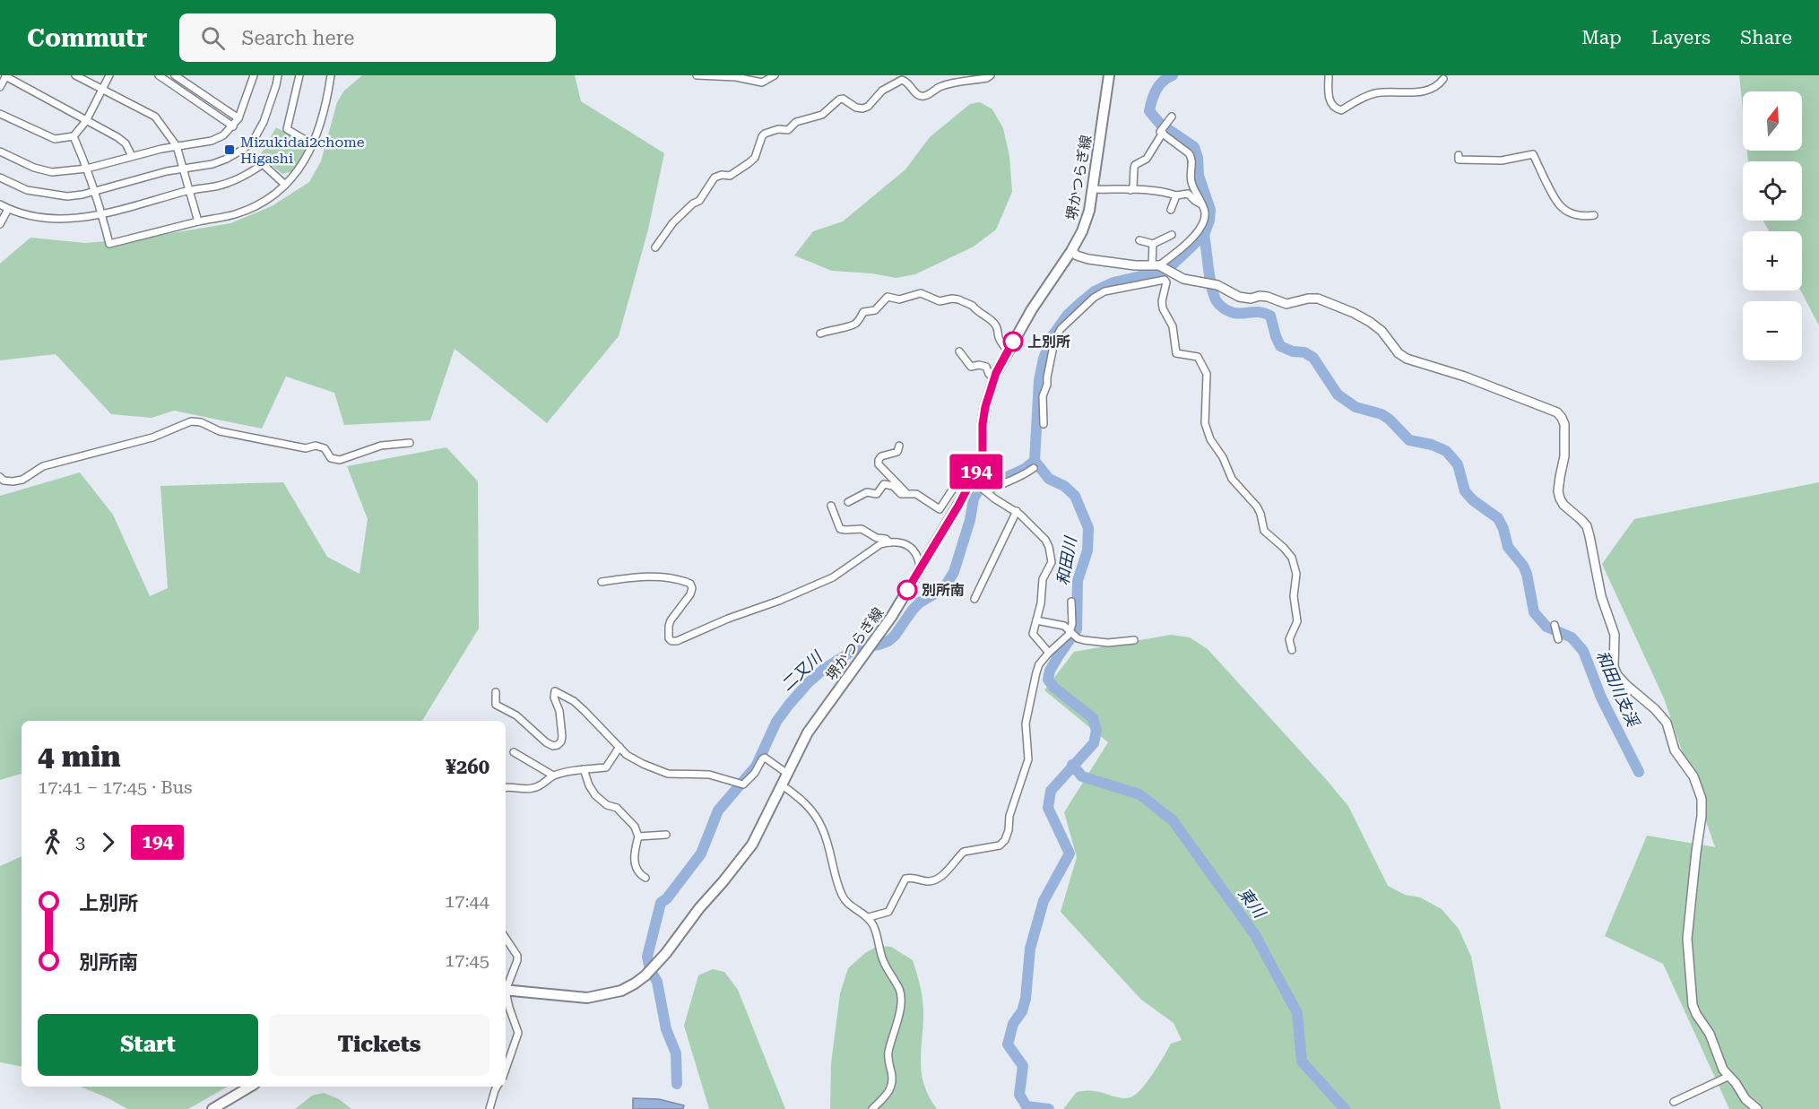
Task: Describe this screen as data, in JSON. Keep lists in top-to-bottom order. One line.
{"streets":{"main road":["堺かつらぎ線"]},"water":["和田川","二又川","和田川支渓","東川"],"places":{"transit":["Mizukidai2chome Higashi"],"other":["上別所","別所南"]},"lines":["bus line 194"],"north":"top","page":{"header":"Commutr","search":"Search here","nav":["Map","Layers","Share"],"on_map":"194","map_buttons":["+","−"],"heading":["4 min","17:41 – 17:45 · Bus","¥260"],"legs":["3","194"],"list":[{"name":"上別所","value":"17:44"},{"name":"別所南","value":"17:45"}],"buttons":["Start","Tickets"]}}
